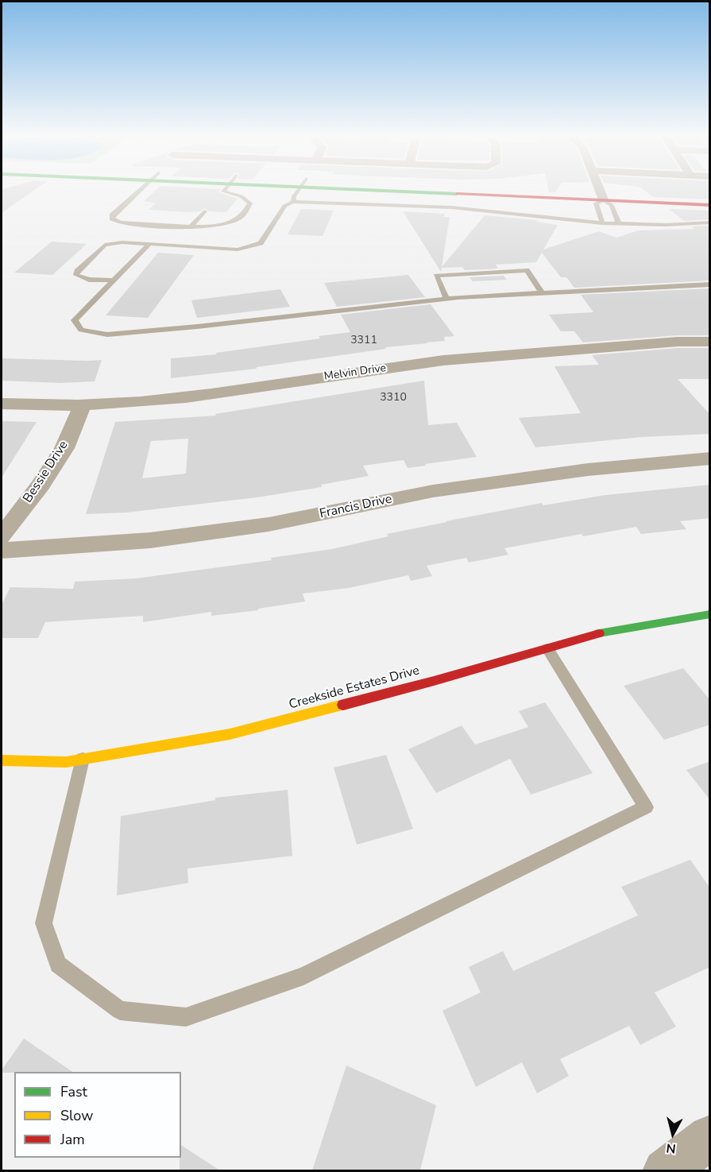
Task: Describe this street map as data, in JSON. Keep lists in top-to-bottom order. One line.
{"streets":{"main road":["Creekside Estates Drive"],"street":["Melvin Drive","Bessie Drive","Francis Drive"]},"crossings":[["Melvin Drive","Bessie Drive"]],"house_numbers":["3311","3310"],"legend":["Fast","Slow","Jam"],"north":"bottom"}
